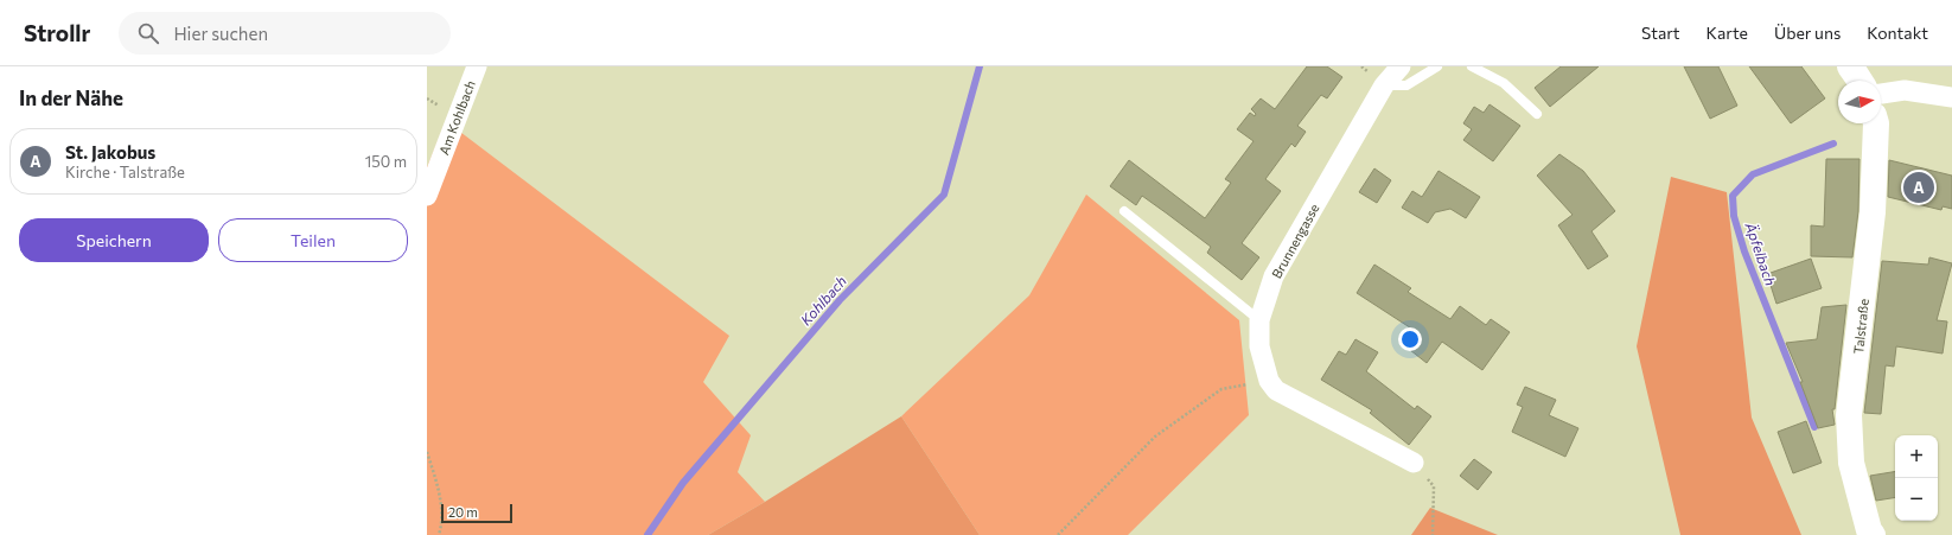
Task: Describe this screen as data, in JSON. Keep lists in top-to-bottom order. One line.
{"streets":{"street":["Am Kohlbach","Brunnengasse","Talstraße"]},"water":["Äpfelbach","Kohlbach"],"scale_bar":"20 m","north":"right","page":{"header":"Strollr","search":"Hier suchen","nav":["Start","Karte","Über uns","Kontakt"],"heading":"In der Nähe","list":[{"mark":"A","name":"St. Jakobus","note":"Kirche · Talstraße","value":"150 m"}],"pins":"A","buttons":["Speichern","Teilen"],"map_buttons":["+","−"],"scale":"20 m"}}
